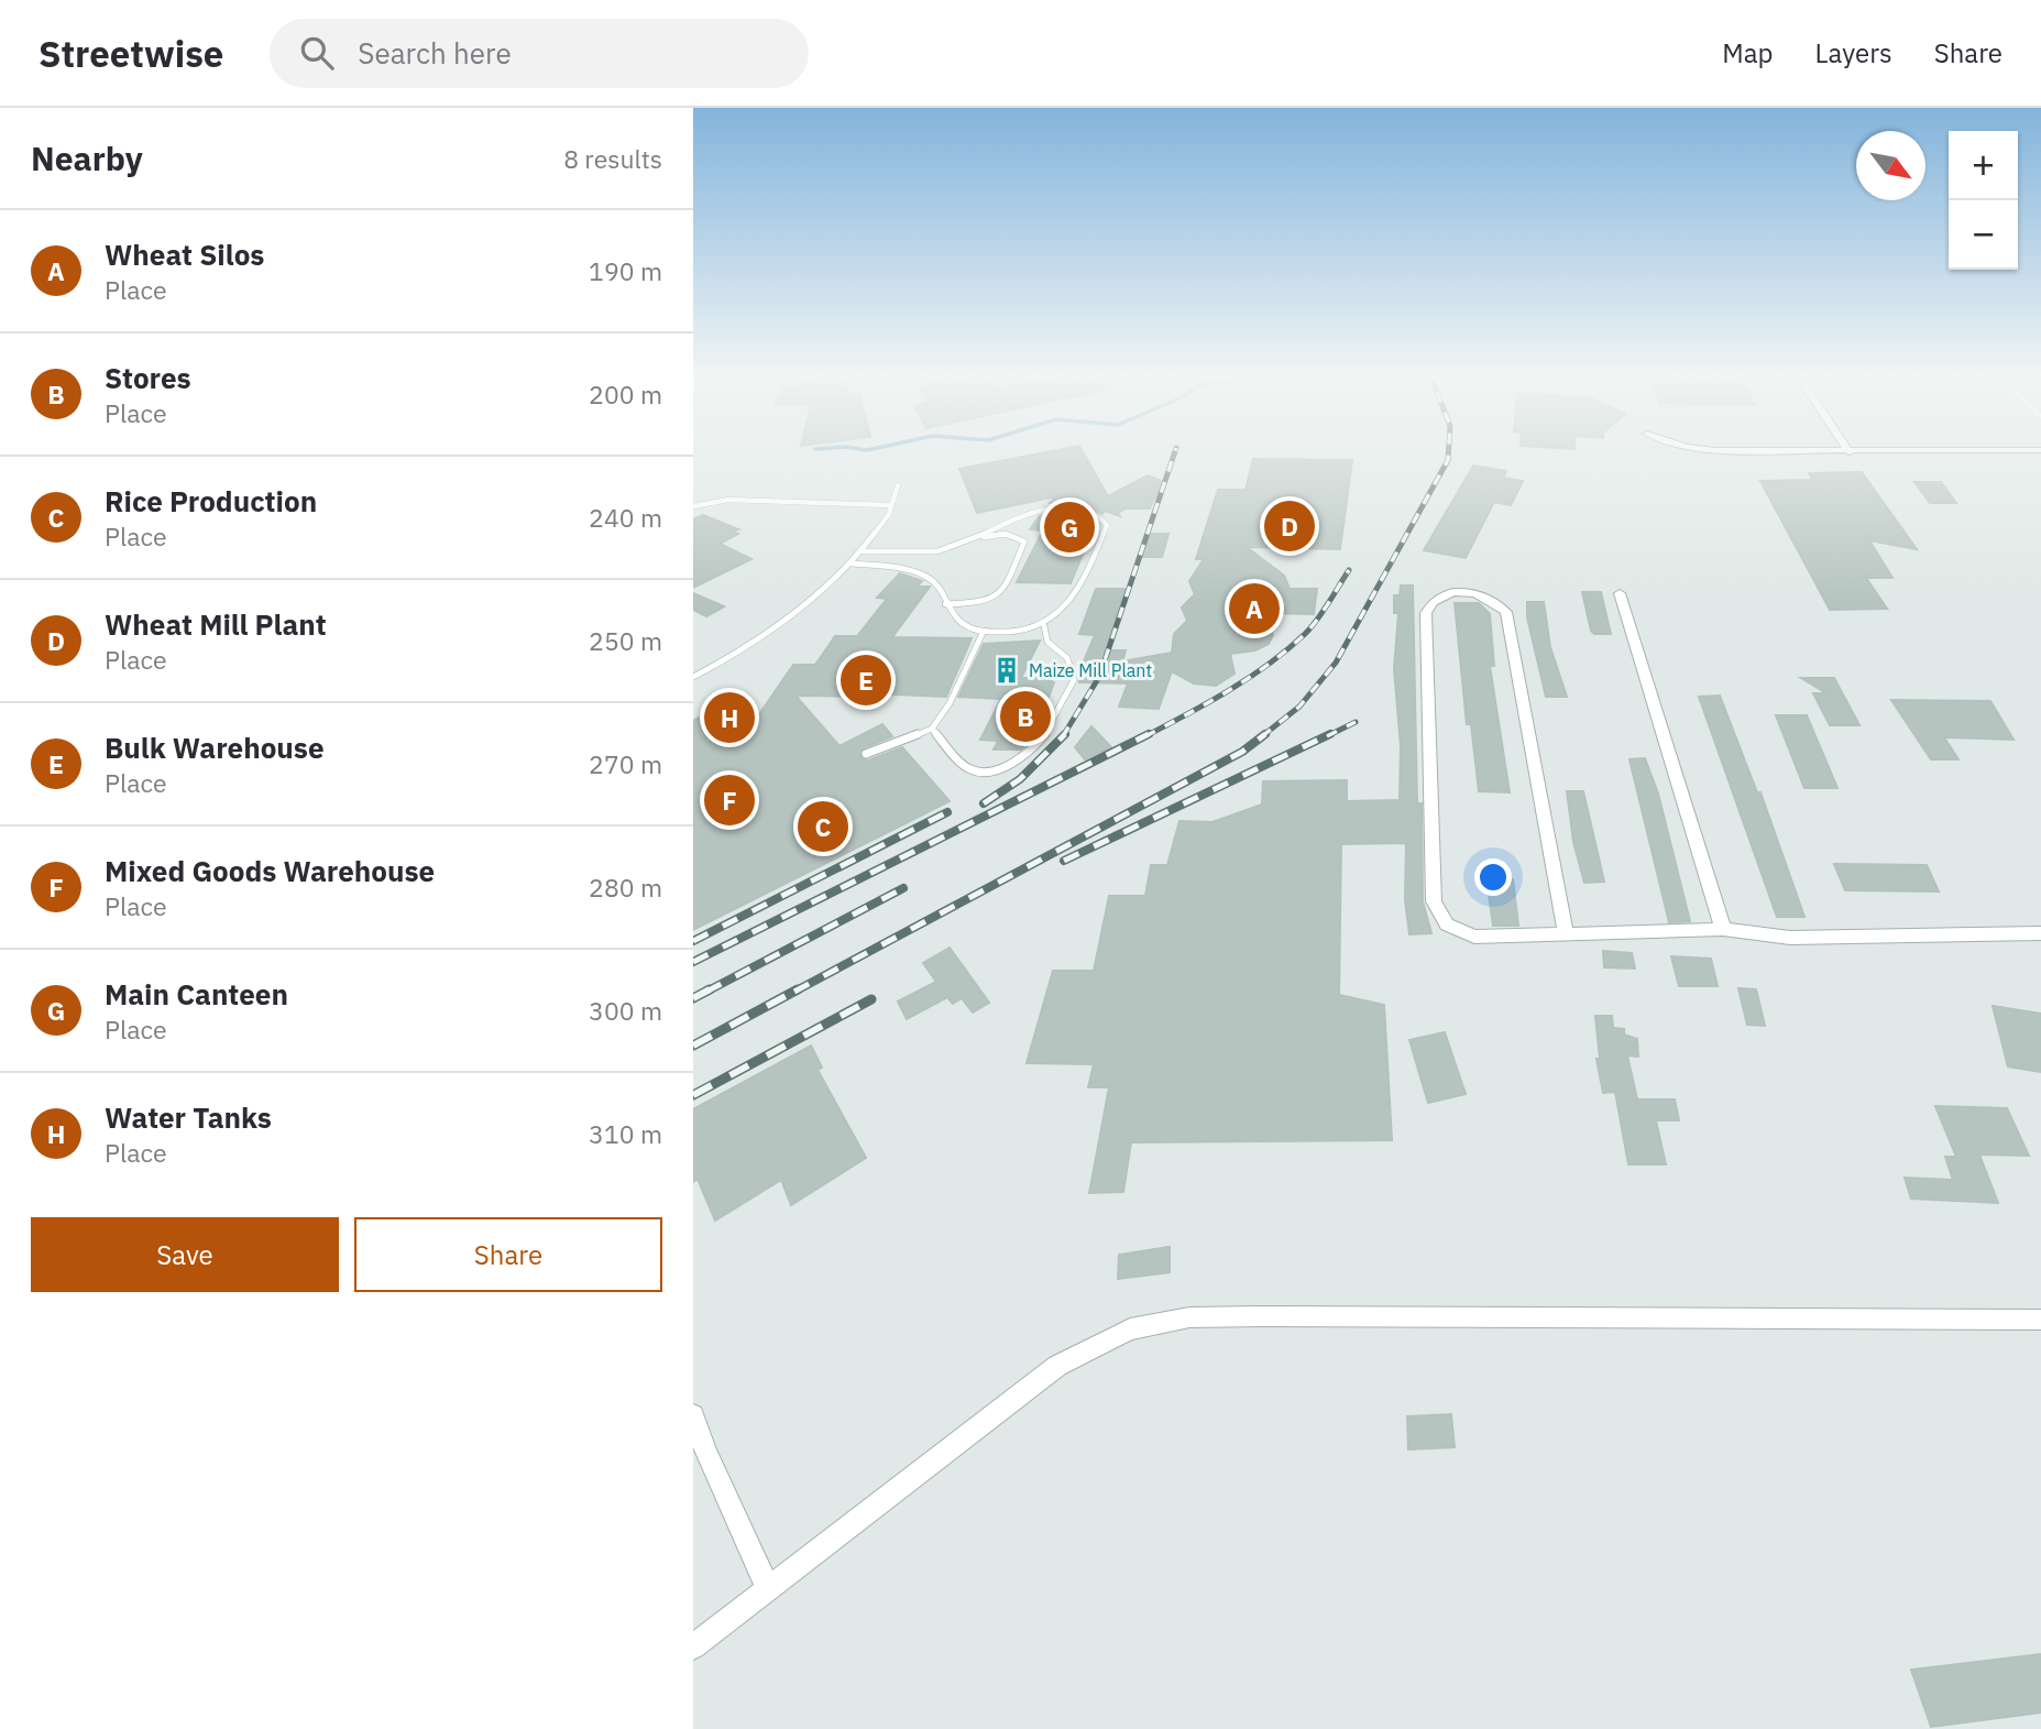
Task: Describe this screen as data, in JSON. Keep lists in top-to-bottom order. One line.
{"places":{"building":["Maize Mill Plant"]},"north":"bottom right","page":{"header":"Streetwise","search":"Search here","nav":["Map","Layers","Share"],"heading":["Nearby","8 results"],"map_buttons":["+","−"],"list":[{"mark":"A","name":"Wheat Silos","note":"Place","value":"190 m"},{"mark":"B","name":"Stores","note":"Place","value":"200 m"},{"mark":"C","name":"Rice Production","note":"Place","value":"240 m"},{"mark":"D","name":"Wheat Mill Plant","note":"Place","value":"250 m"},{"mark":"E","name":"Bulk Warehouse","note":"Place","value":"270 m"},{"mark":"F","name":"Mixed Goods Warehouse","note":"Place","value":"280 m"},{"mark":"G","name":"Main Canteen","note":"Place","value":"300 m"},{"mark":"H","name":"Water Tanks","note":"Place","value":"310 m"}],"pins":["D","G","A","E","B","H","F","C"],"buttons":["Save","Share"]}}
